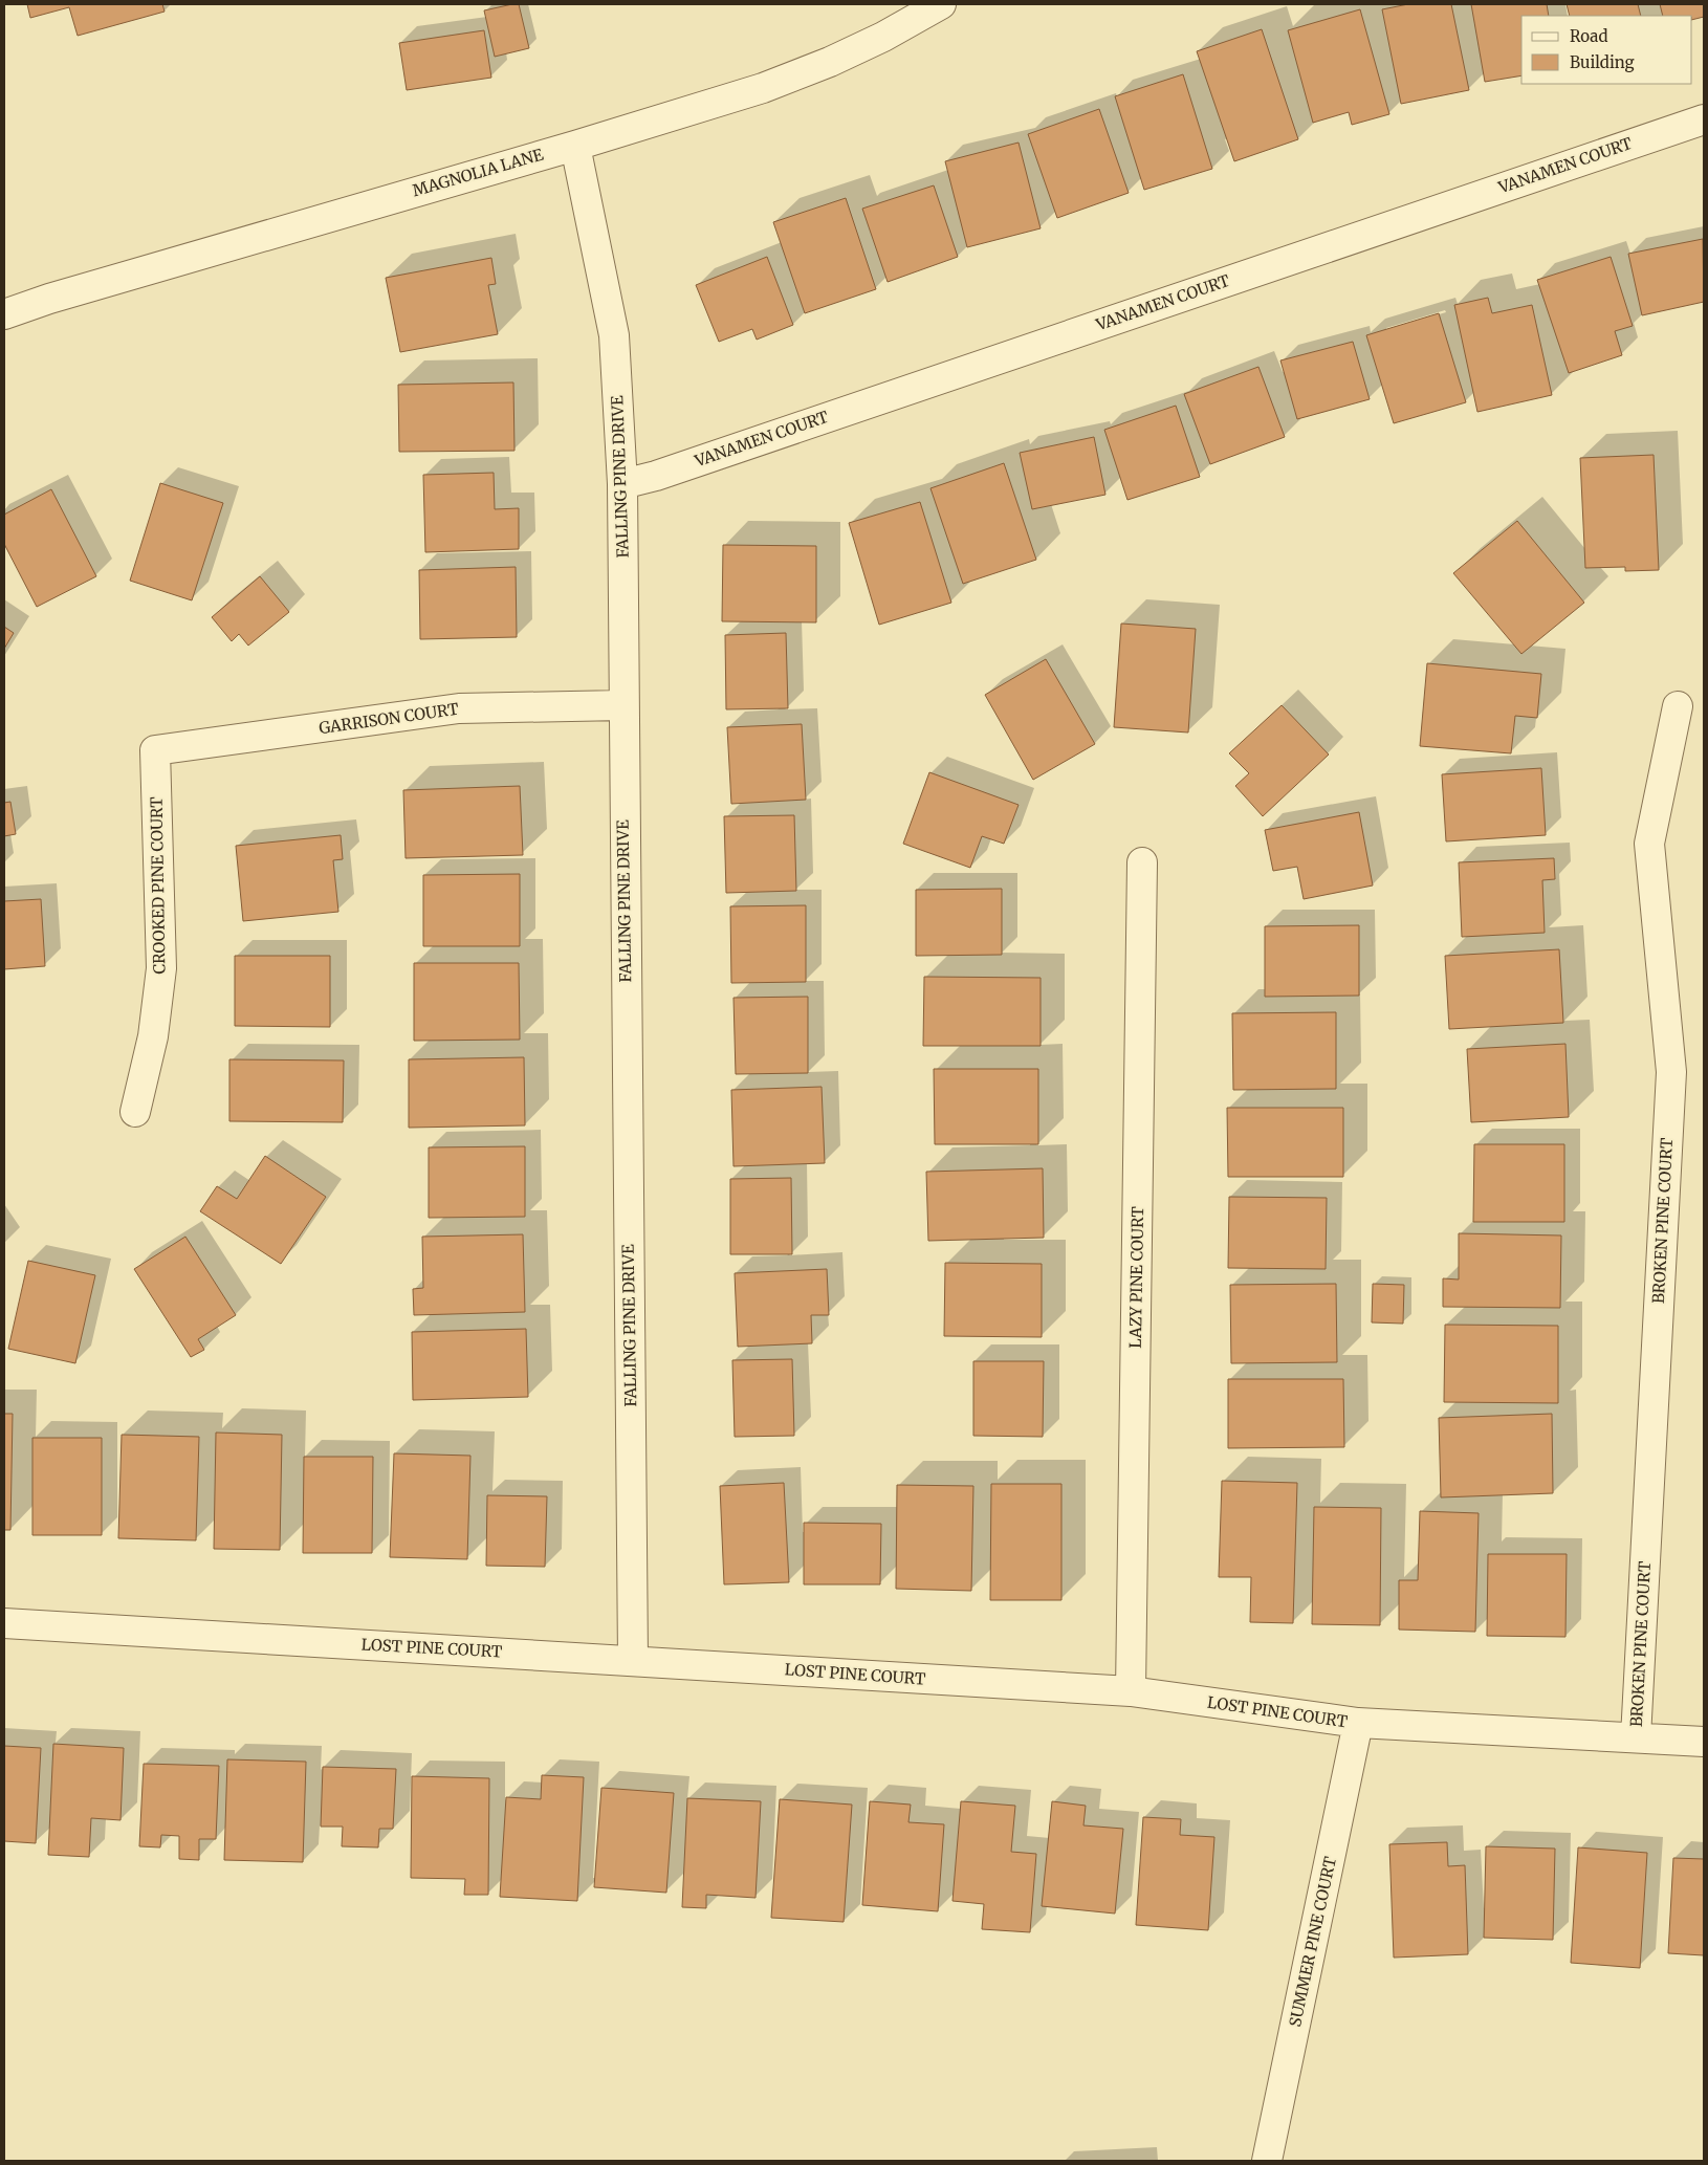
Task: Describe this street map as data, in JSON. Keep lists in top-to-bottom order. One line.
{"streets":{"street":["VANAMEN COURT","MAGNOLIA LANE","FALLING PINE DRIVE","GARRISON COURT","CROOKED PINE COURT","BROKEN PINE COURT","LAZY PINE COURT","LOST PINE COURT","SUMMER PINE COURT"]},"crossings":[["VANAMEN COURT","FALLING PINE DRIVE"],["MAGNOLIA LANE","FALLING PINE DRIVE"],["FALLING PINE DRIVE","GARRISON COURT"],["FALLING PINE DRIVE","LOST PINE COURT"],["GARRISON COURT","CROOKED PINE COURT"],["BROKEN PINE COURT","LOST PINE COURT"],["LAZY PINE COURT","LOST PINE COURT"],["LOST PINE COURT","SUMMER PINE COURT"]],"legend":["Road","Building"]}
